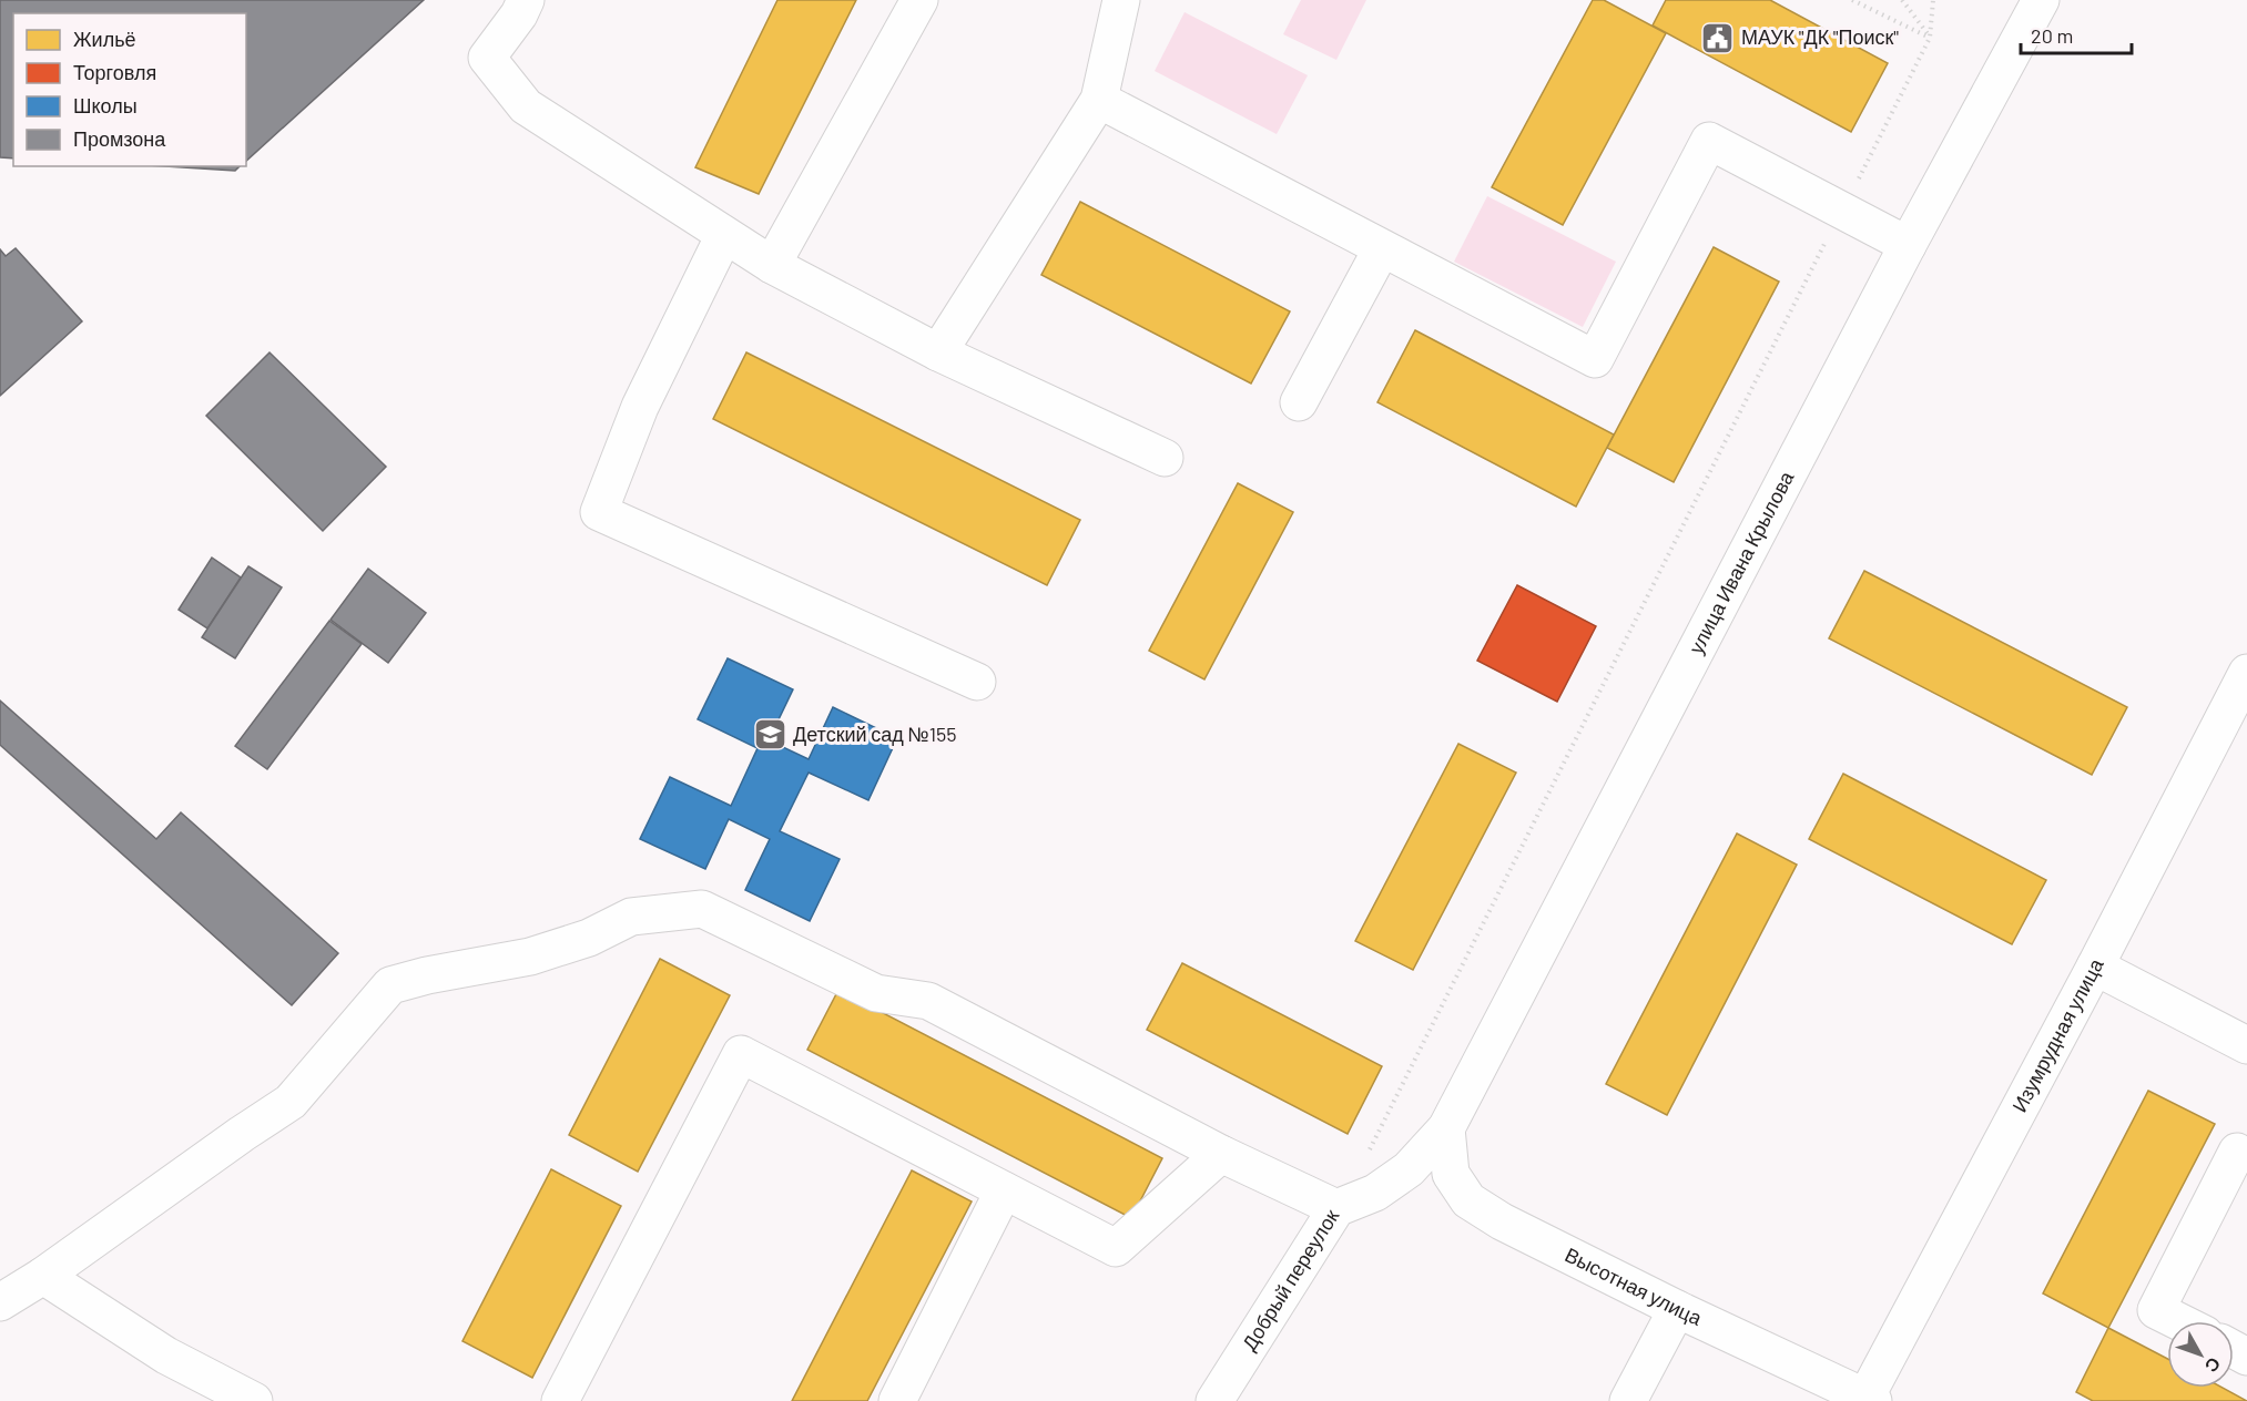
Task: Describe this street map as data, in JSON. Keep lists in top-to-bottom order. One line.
{"streets":{"street":["улица Ивана Крылова","Изумрудная улица","Добрый переулок","Высотная улица"]},"crossings":[["улица Ивана Крылова","Добрый переулок"],["улица Ивана Крылова","Высотная улица"],["Изумрудная улица","Высотная улица"],["Добрый переулок","Высотная улица"]],"places":{"public building":["МАУК \"ДК \"Поиск\""],"school or university":["Детский сад №155"]},"legend":["Жильё","Торговля","Школы","Промзона"],"scale_bar":"20 m","north":"bottom right"}
